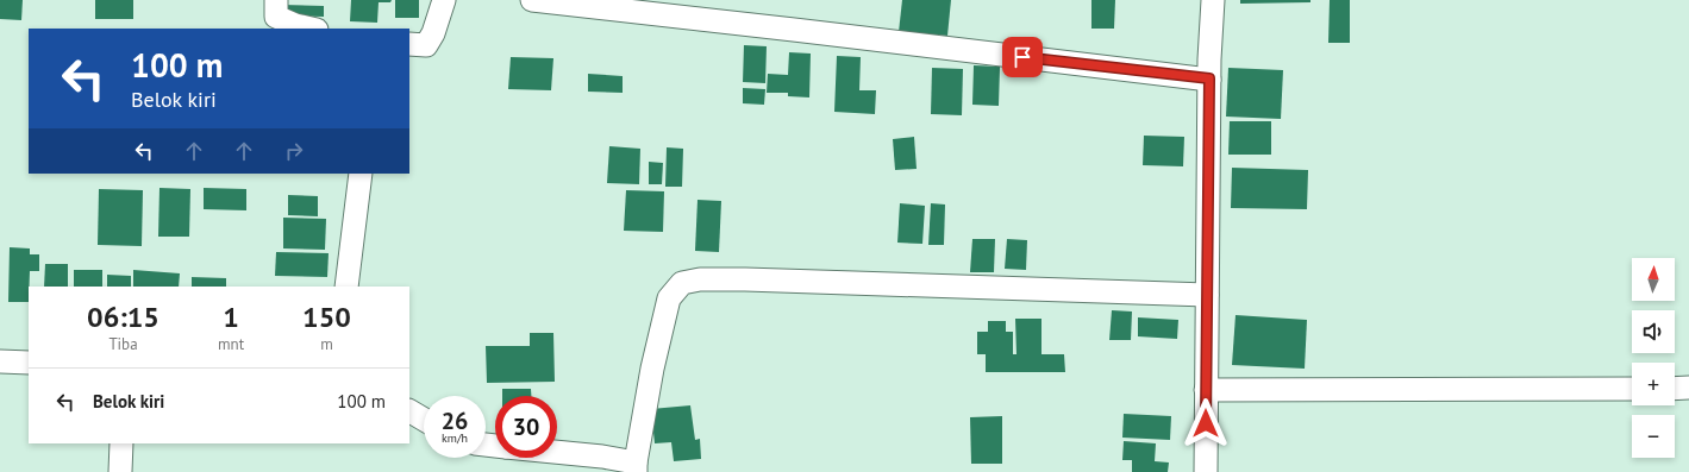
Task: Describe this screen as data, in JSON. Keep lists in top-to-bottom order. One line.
{"north":"top","page":{"turn":["100 m","Belok kiri"],"map_buttons":["+","−"],"eta":["06:15","Tiba","1","mnt","150","m"],"list":[{"name":"Belok kiri","value":"100 m"}],"speed":"26 km/h","limit":"30"}}
